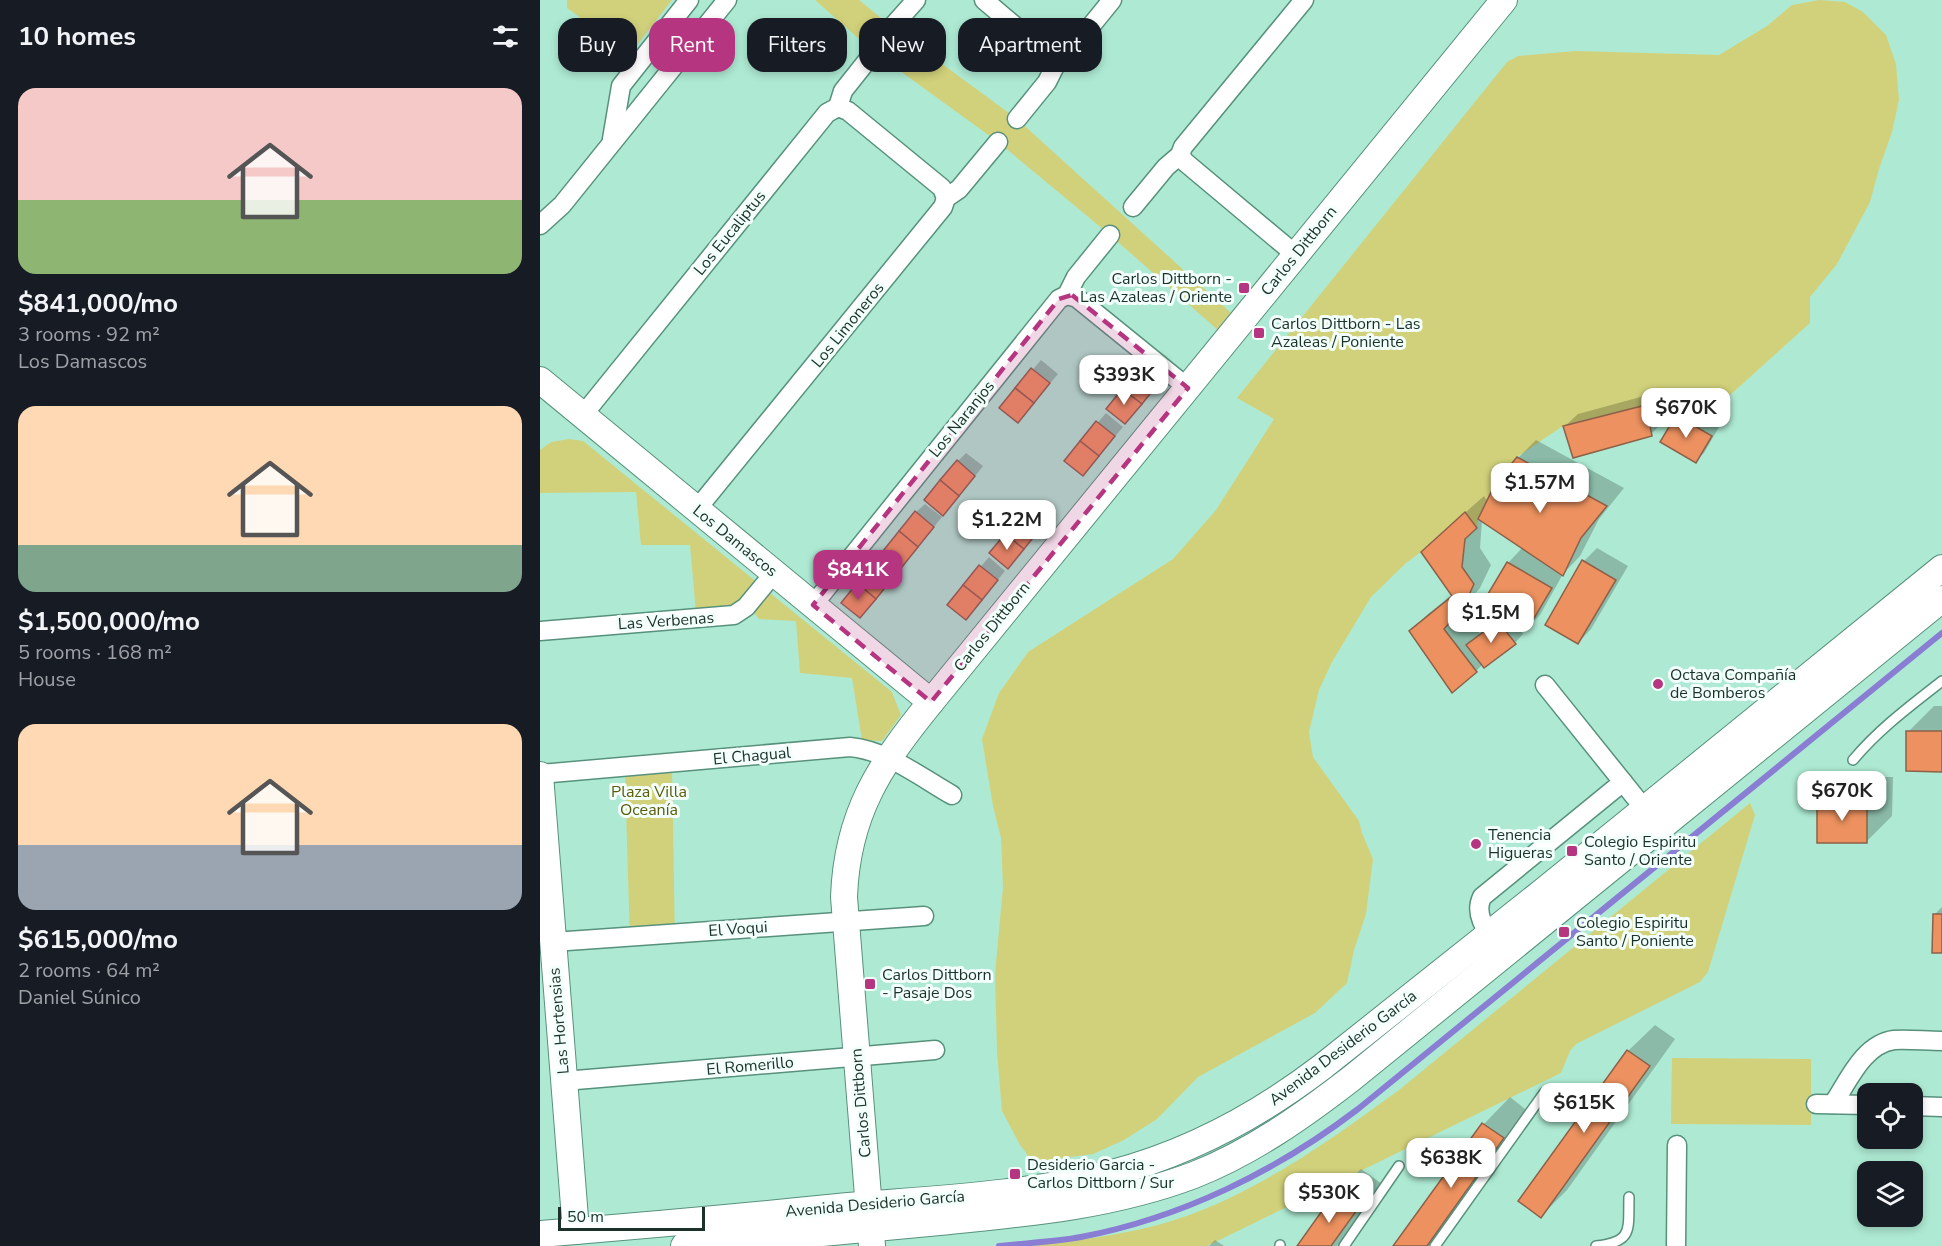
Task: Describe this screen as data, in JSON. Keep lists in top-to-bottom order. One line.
{"streets":{"main road":["Carlos Dittborn","Los Damascos","Las Hortensias","Avenida Desiderio García"],"street":["Los Eucaliptus","Los Limoneros","Los Naranjos","Las Verbenas","El Chagual","El Voqui","El Romerillo"]},"crossings":[["Los Eucaliptus","Los Damascos"],["Carlos Dittborn","Los Damascos"],["Carlos Dittborn","El Chagual"],["Carlos Dittborn","El Voqui"],["Carlos Dittborn","Avenida Desiderio García"],["Carlos Dittborn","El Romerillo"],["Los Limoneros","Los Damascos"],["Los Naranjos","Los Damascos"],["Los Damascos","Las Verbenas"],["El Chagual","Las Hortensias"],["El Voqui","Las Hortensias"],["Las Hortensias","Avenida Desiderio García"],["Las Hortensias","El Romerillo"]],"parks":["Plaza Villa Oceanía"],"places":{"transit":["Carlos Dittborn - Las Azaleas / Oriente","Carlos Dittborn - Las Azaleas / Poniente","Colegio Espiritu Santo / Oriente","Colegio Espiritu Santo / Poniente","Carlos Dittborn - Pasaje Dos","Desiderio Garcia - Carlos Dittborn / Sur"],"other":["Octava Compañía de Bomberos","Tenencia Higueras"]},"scale_bar":"50 m","page":{"heading":"10 homes","chip":["Buy","Rent","Filters","New","Apartment"],"list":[{"name":"$841,000/mo","note":"3 rooms · 92 m² · Los Damascos"},{"name":"$1,500,000/mo","note":"5 rooms · 168 m² · House"},{"name":"$615,000/mo","note":"2 rooms · 64 m² · Daniel Súnico"}],"price":["$393K","$670K","$1.57M","$1.22M","$841K","$1.5M","$670K","$615K","$638K","$530K"],"scale":"50 m"}}
